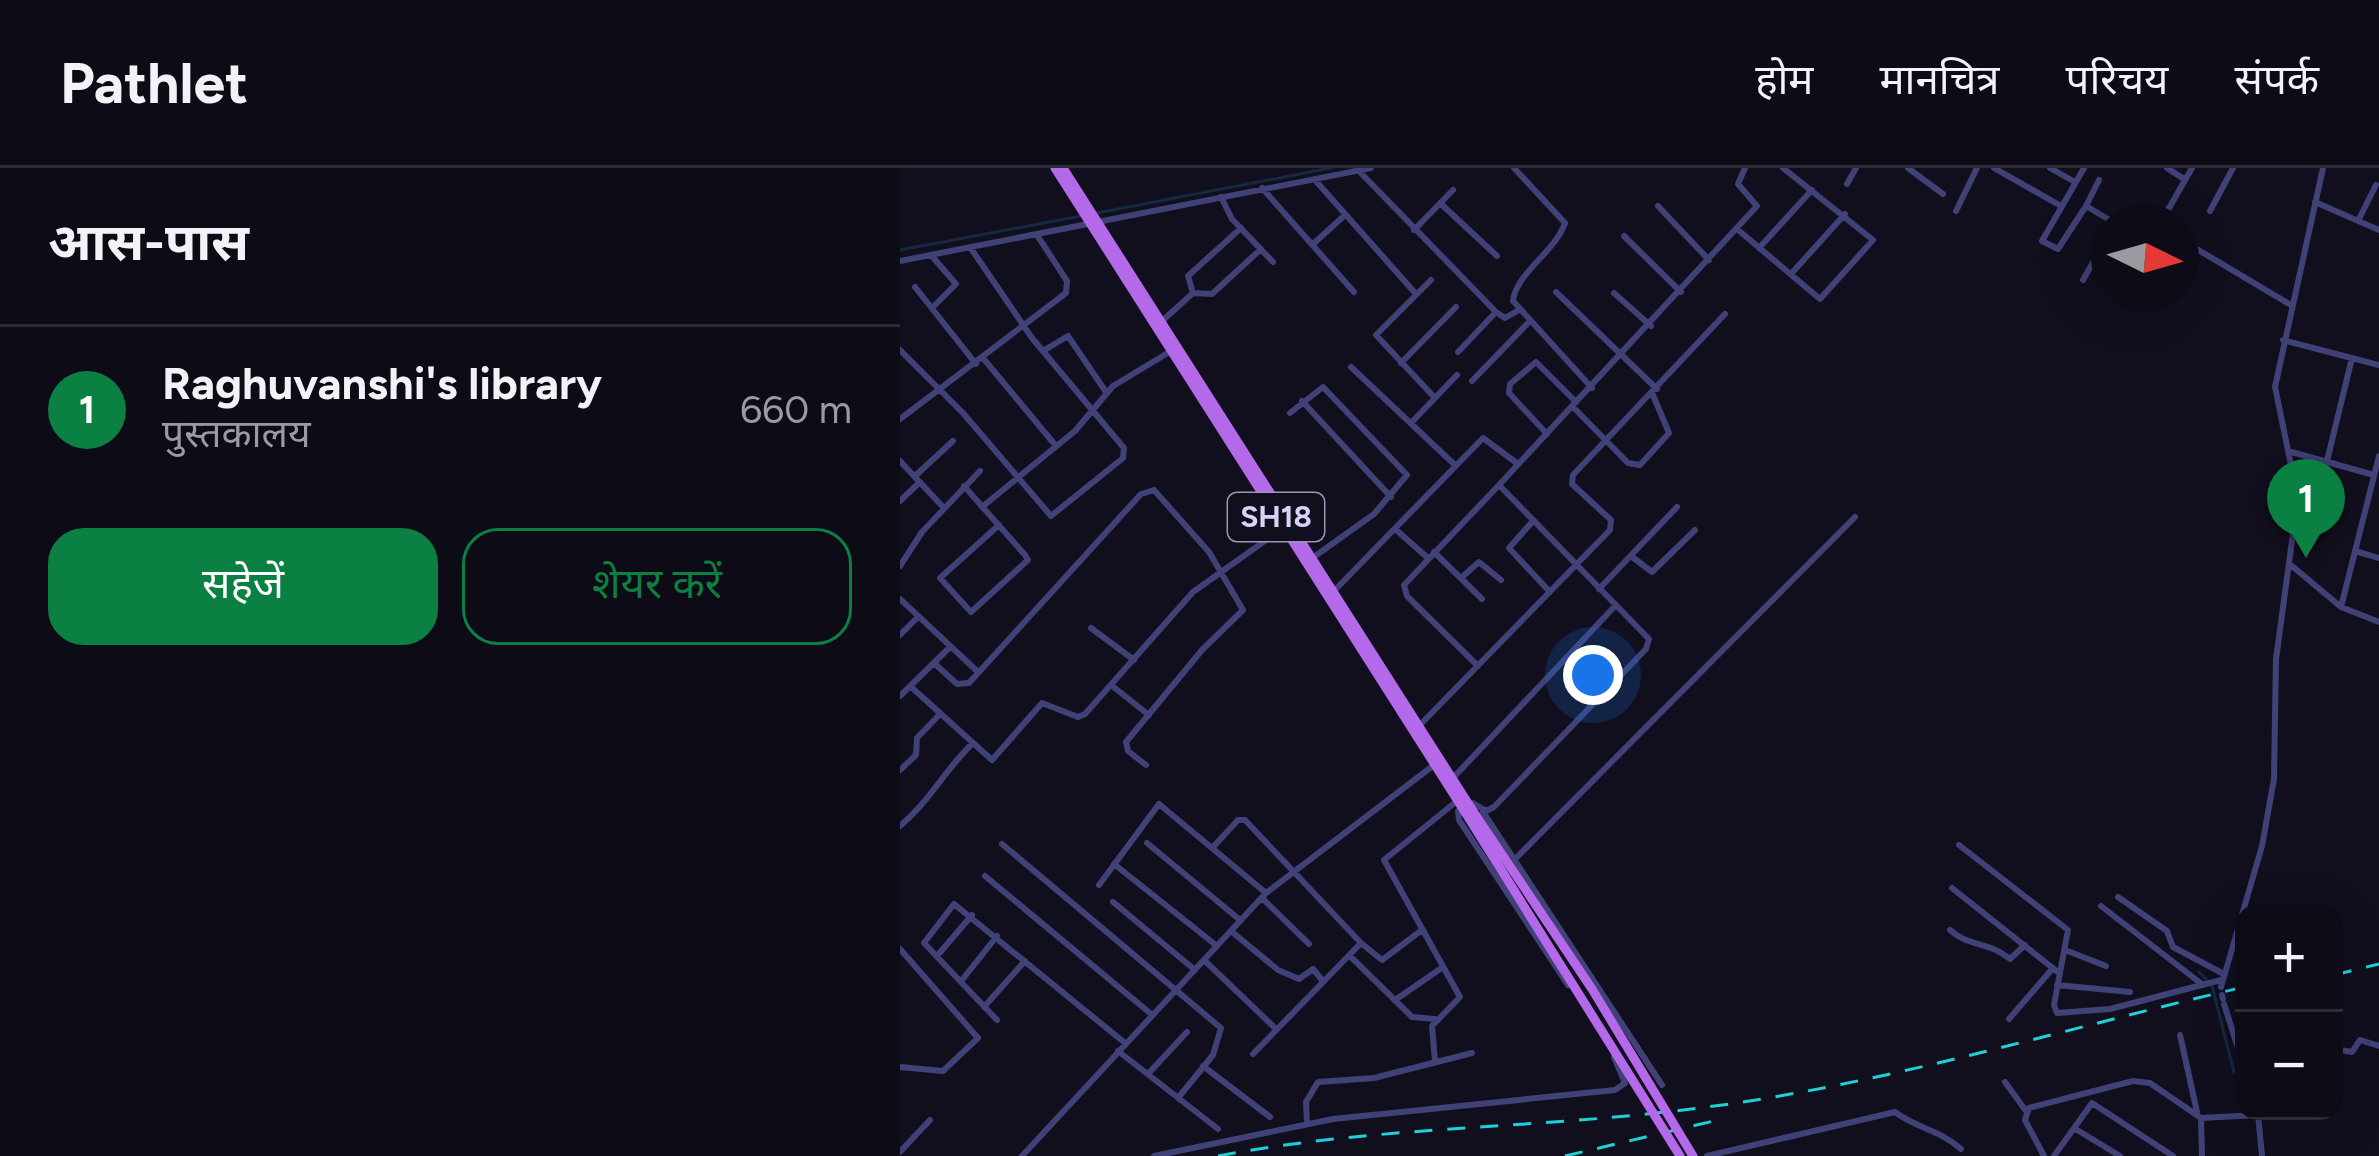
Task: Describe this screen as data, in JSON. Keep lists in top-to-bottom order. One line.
{"streets":{"main road":["SH18"]},"north":"right","page":{"header":"Pathlet","nav":["होम","मानचित्र","परिचय","संपर्क"],"heading":"आस-पास","list":[{"mark":"1","name":"Raghuvanshi's library","note":"पुस्तकालय","value":"660 m"}],"pins":"1","buttons":["सहेजें","शेयर करें"],"map_buttons":["+","−"]}}
